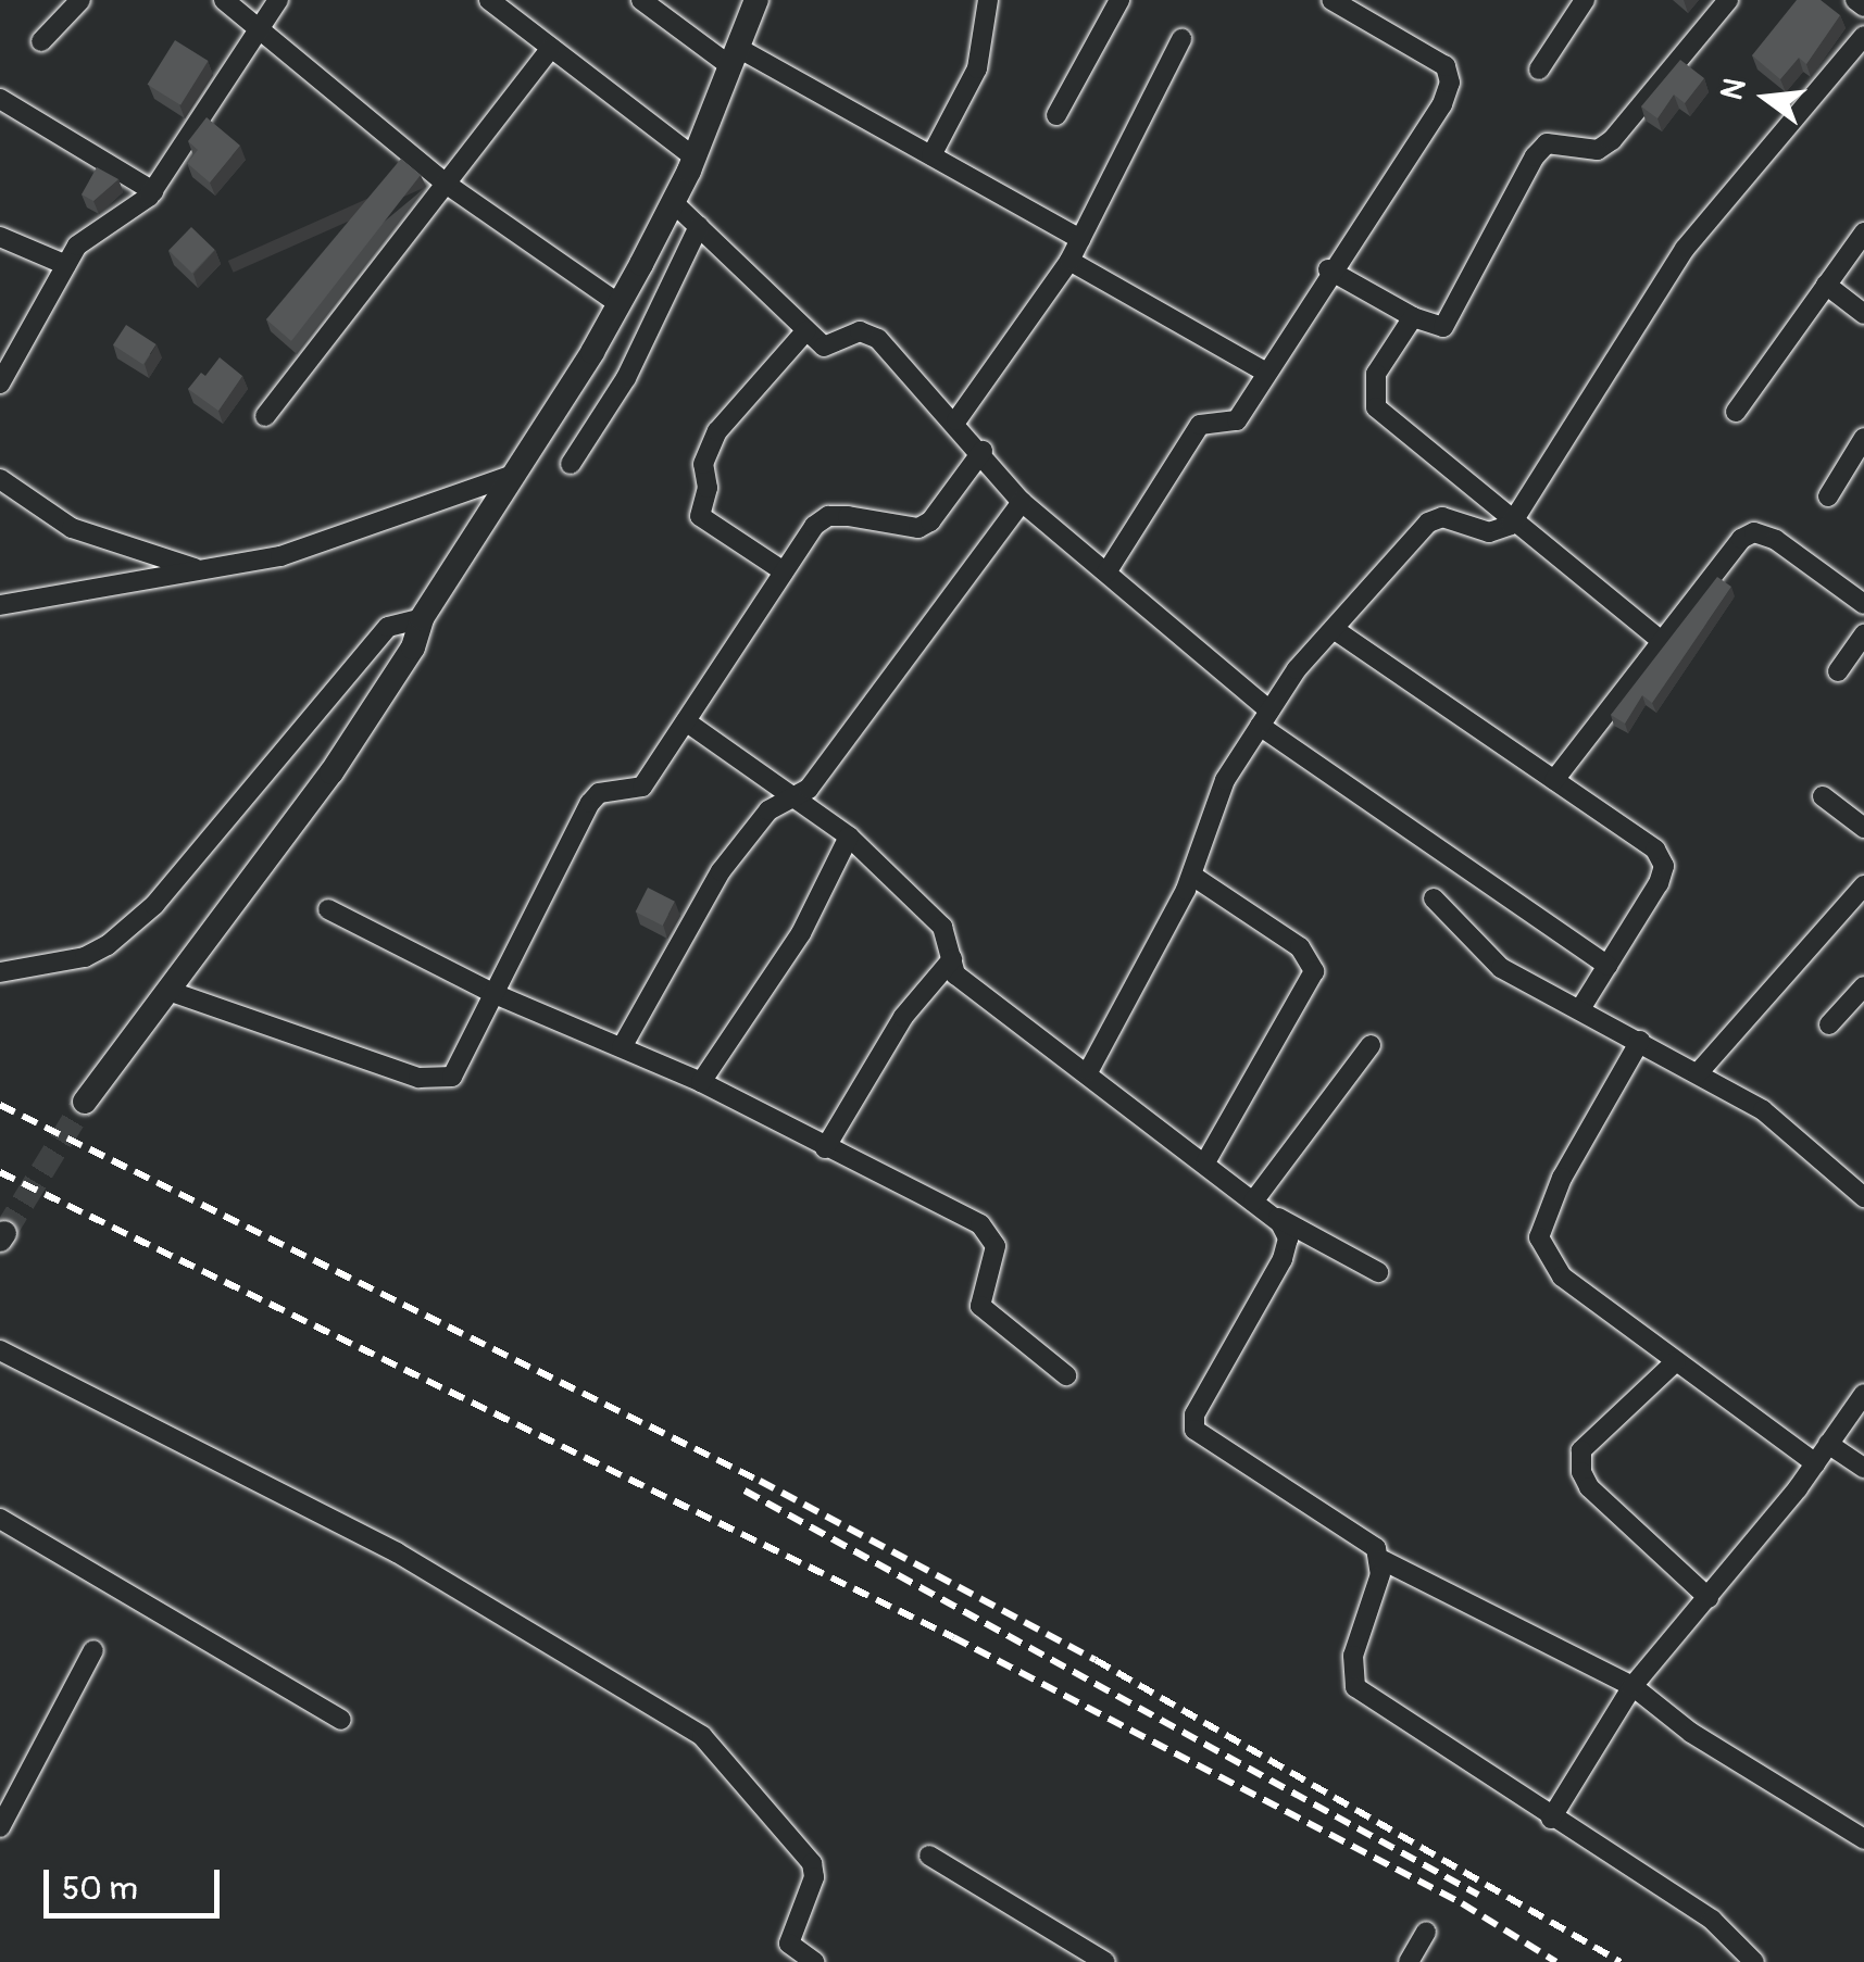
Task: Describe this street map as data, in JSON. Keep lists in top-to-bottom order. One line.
{"scale_bar":"50 m","north":"left"}
